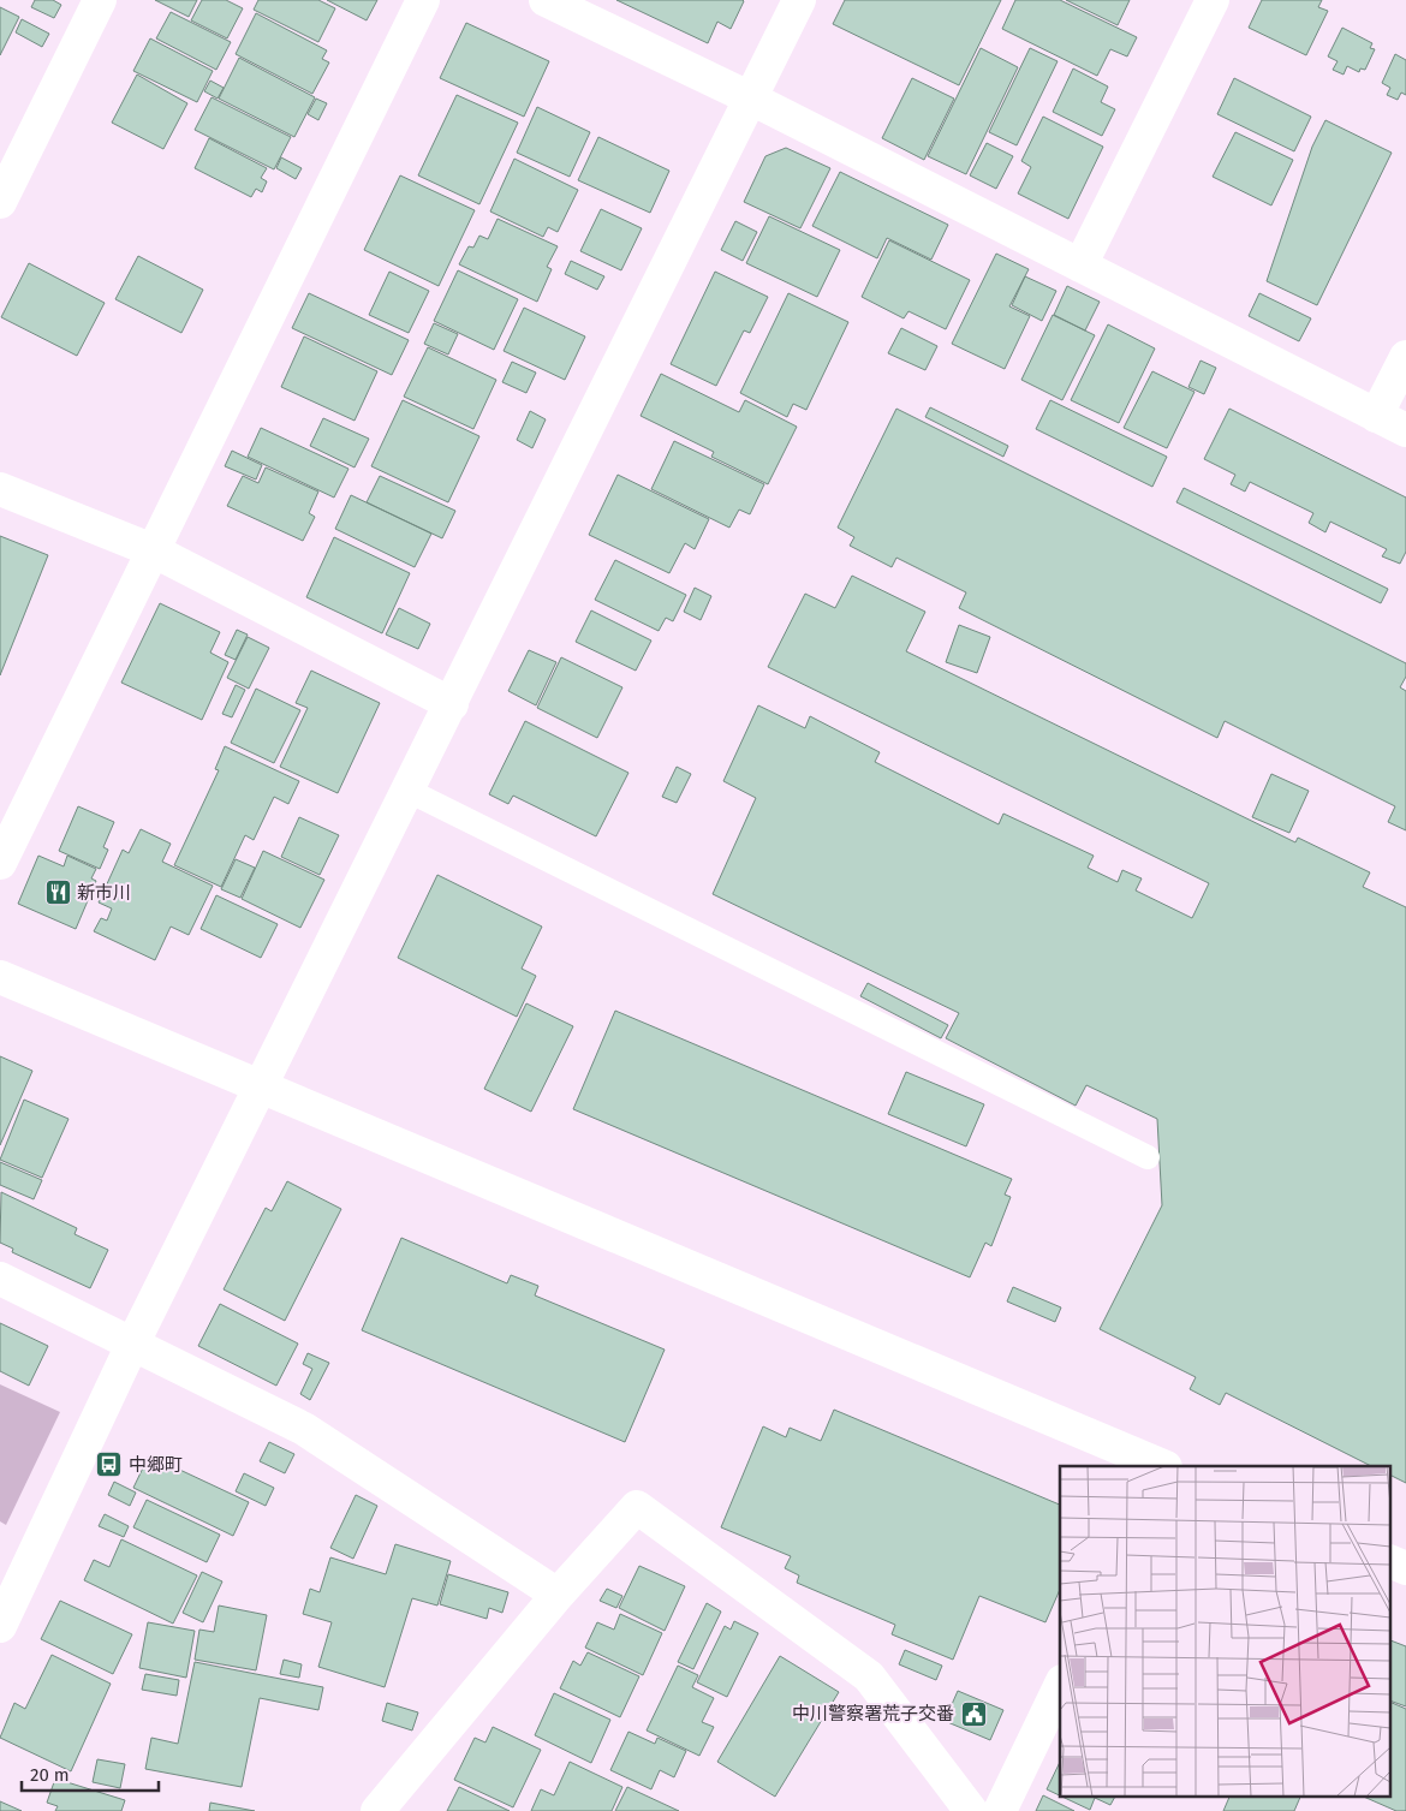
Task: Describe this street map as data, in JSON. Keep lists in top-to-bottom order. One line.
{"places":{"restaurant":["新市川"],"bus stop":["中郷町"],"public building":["中川警察署荒子交番"]},"scale_bar":"20 m"}
